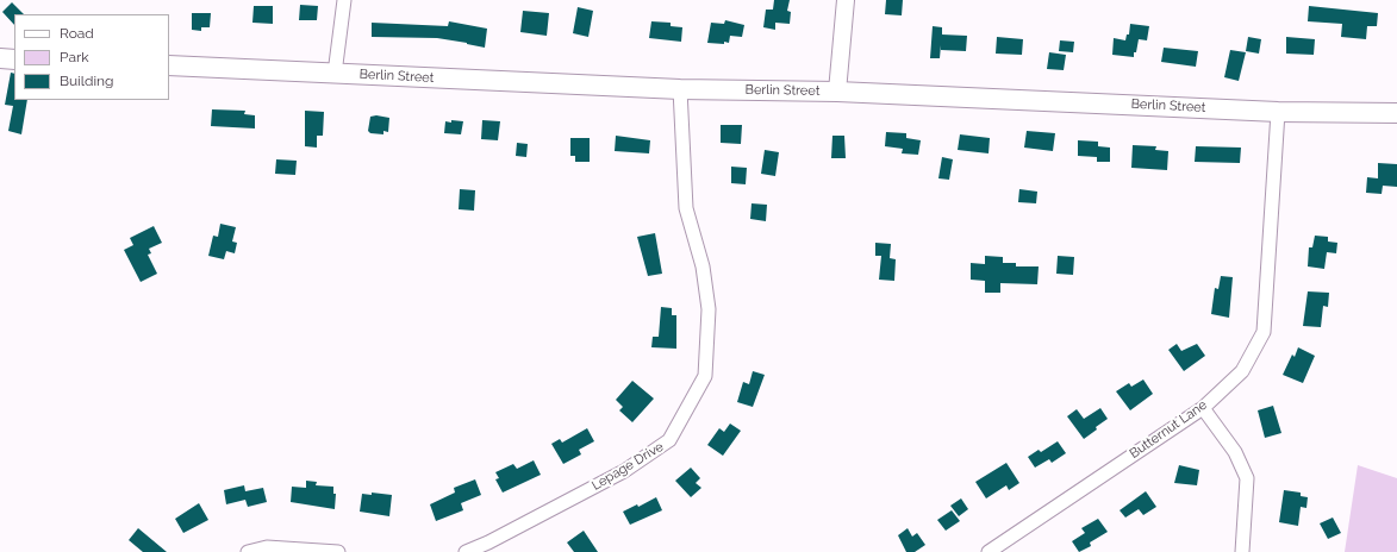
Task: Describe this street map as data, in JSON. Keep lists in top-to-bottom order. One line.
{"streets":{"main road":["Berlin Street"],"street":["Butternut Lane","Lepage Drive"]},"crossings":[["Berlin Street","Butternut Lane"],["Berlin Street","Lepage Drive"]],"legend":["Road","Park","Building"]}
